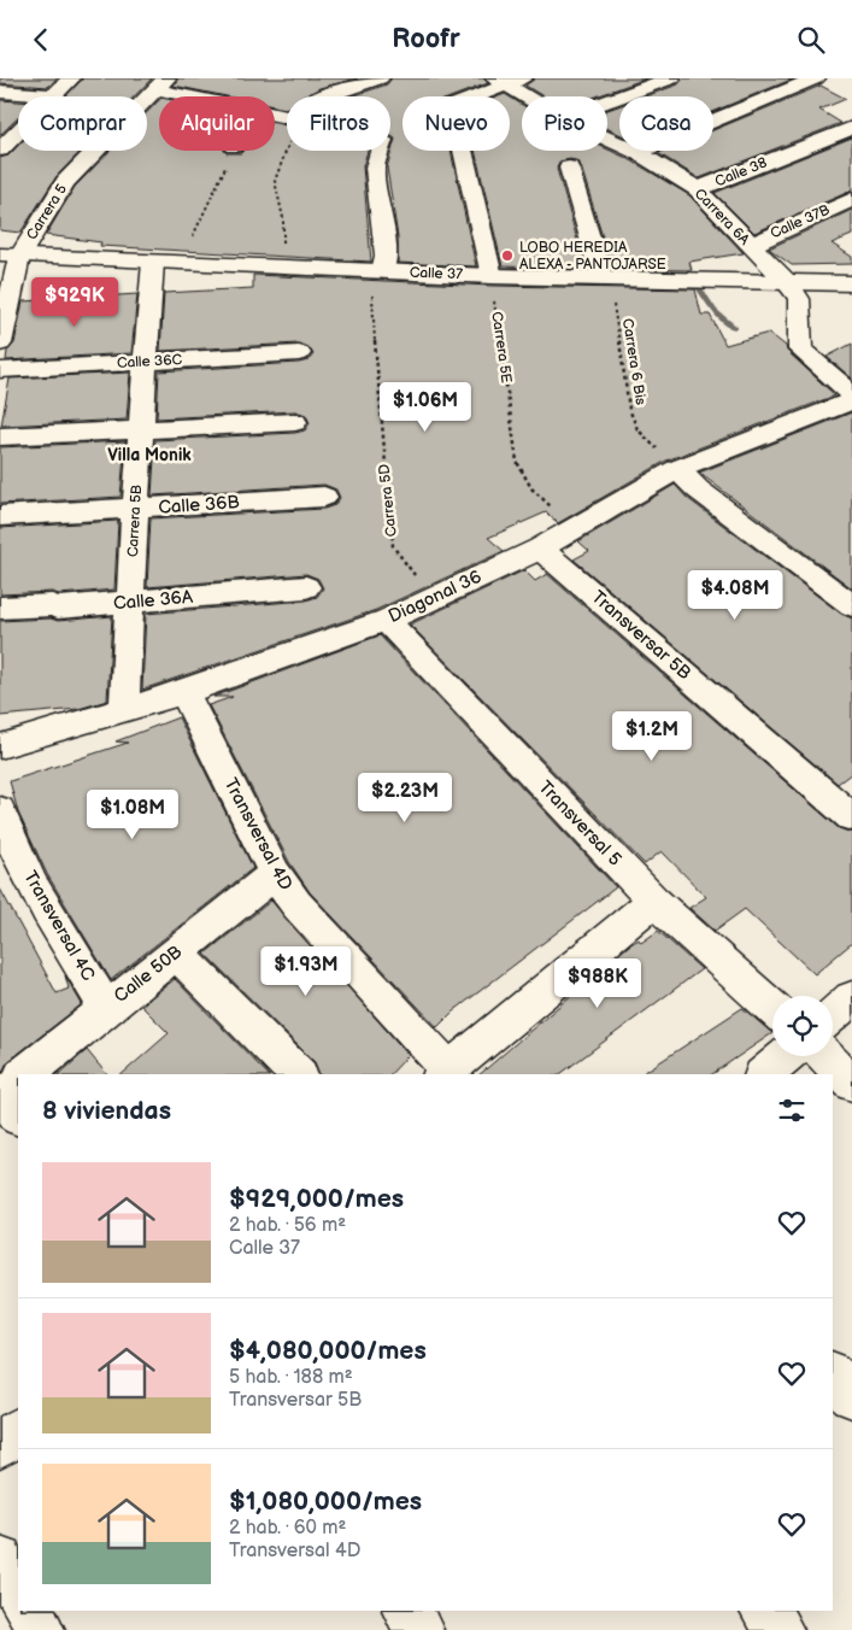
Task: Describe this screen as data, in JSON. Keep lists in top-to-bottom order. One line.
{"streets":{"street":["Calle 38","Carrera 5","Carrera 6A","Calle 37B","Calle 37","Calle 36C","Calle 36B","Carrera 5B","Diagonal 36","Calle 36A","Transversar 5B","Transversal 5","Transversal 4D","Transversal 4C","Calle 50B"],"path":["Carrera 5E","Carrera 6 Bis","Carrera 5D"]},"crossings":[["Calle 38","Carrera 6A"],["Carrera 5","Calle 37"],["Carrera 6A","Calle 37B"],["Carrera 6A","Calle 37"],["Calle 37","Carrera 5E"],["Calle 37","Carrera 6 Bis"],["Calle 37","Carrera 5D"],["Calle 37","Carrera 5B"],["Carrera 5E","Diagonal 36"],["Calle 36C","Carrera 5B"],["Carrera 6 Bis","Diagonal 36"],["Carrera 5D","Diagonal 36"],["Calle 36B","Carrera 5B"],["Carrera 5B","Diagonal 36"],["Carrera 5B","Calle 36A"],["Diagonal 36","Transversar 5B"],["Diagonal 36","Transversal 5"],["Diagonal 36","Transversal 4D"],["Transversal 4D","Calle 50B"],["Transversal 4C","Calle 50B"]],"districts":["Villa Monik"],"places":["LOBO HEREDIA ALEXA - PANTOJARSE"],"page":{"header":"Roofr","chip":["Comprar","Alquilar","Filtros","Nuevo","Piso","Casa"],"price":["$929K","$1.06M","$4.08M","$1.2M","$2.23M","$1.08M","$1.93M","$988K"],"heading":"8 viviendas","list":[{"name":"$929,000/mes","note":"2 hab. · 56 m² · Calle 37"},{"name":"$4,080,000/mes","note":"5 hab. · 188 m² · Transversar 5B"},{"name":"$1,080,000/mes","note":"2 hab. · 60 m² · Transversal 4D"}]}}
